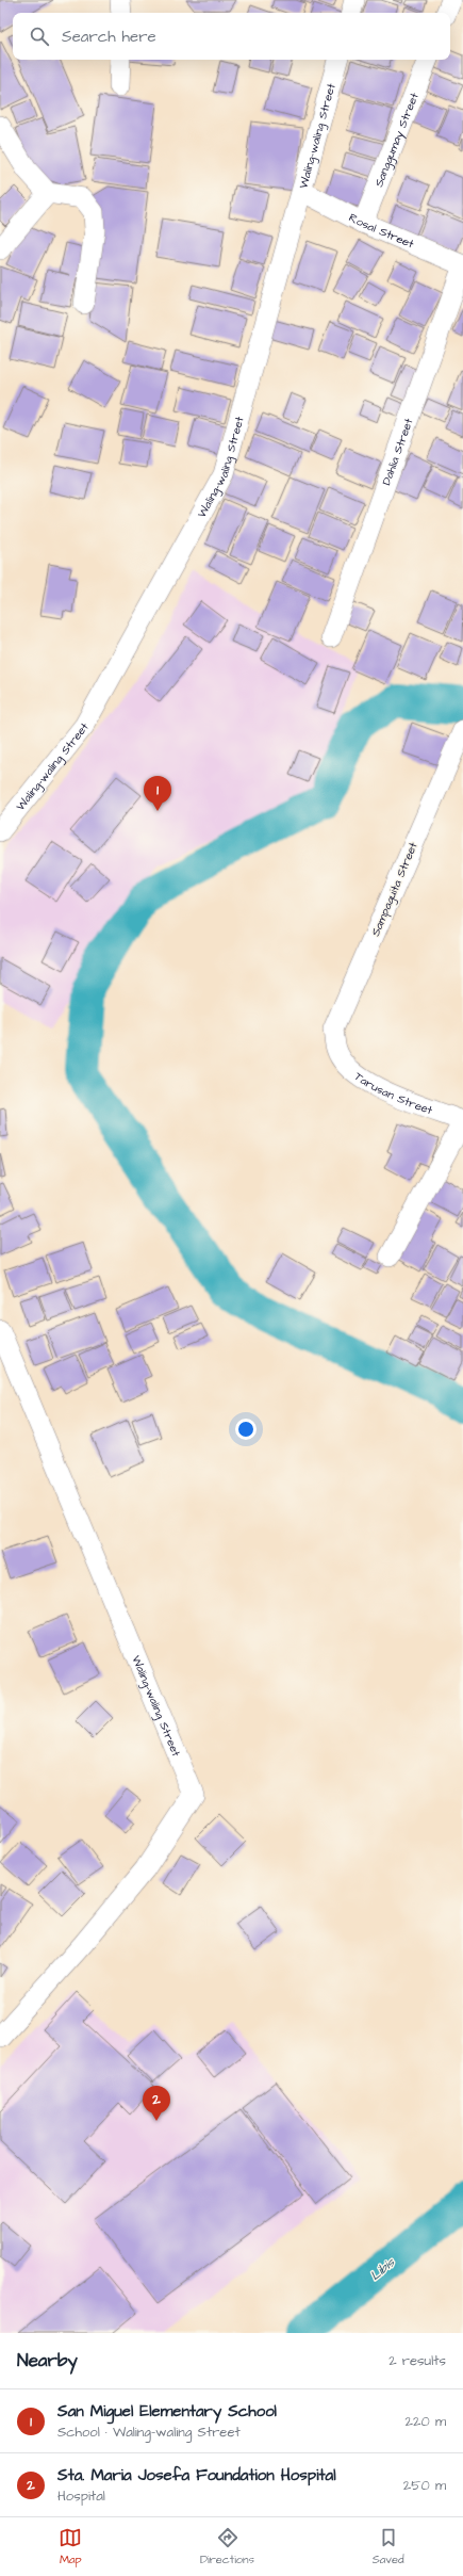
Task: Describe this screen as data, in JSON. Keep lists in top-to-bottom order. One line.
{"streets":{"street":["Waling-waling Street","Sanggumay Street","Rosal Street","Dahlia Street","Sampaguita Street","Tarusan Street"]},"crossings":[["Waling-waling Street","Rosal Street"],["Sanggumay Street","Rosal Street"],["Rosal Street","Dahlia Street"],["Sampaguita Street","Tarusan Street"]],"water":["Libis"],"page":{"search":"Search here","pins":["1","2"],"heading":["Nearby","2 results"],"list":[{"mark":"1","name":"San Miguel Elementary School","note":"School · Waling-waling Street","value":"220 m"},{"mark":"2","name":"Sta. Maria Josefa Foundation Hospital","note":"Hospital","value":"250 m"}],"nav":["Map","Directions","Saved"]}}
